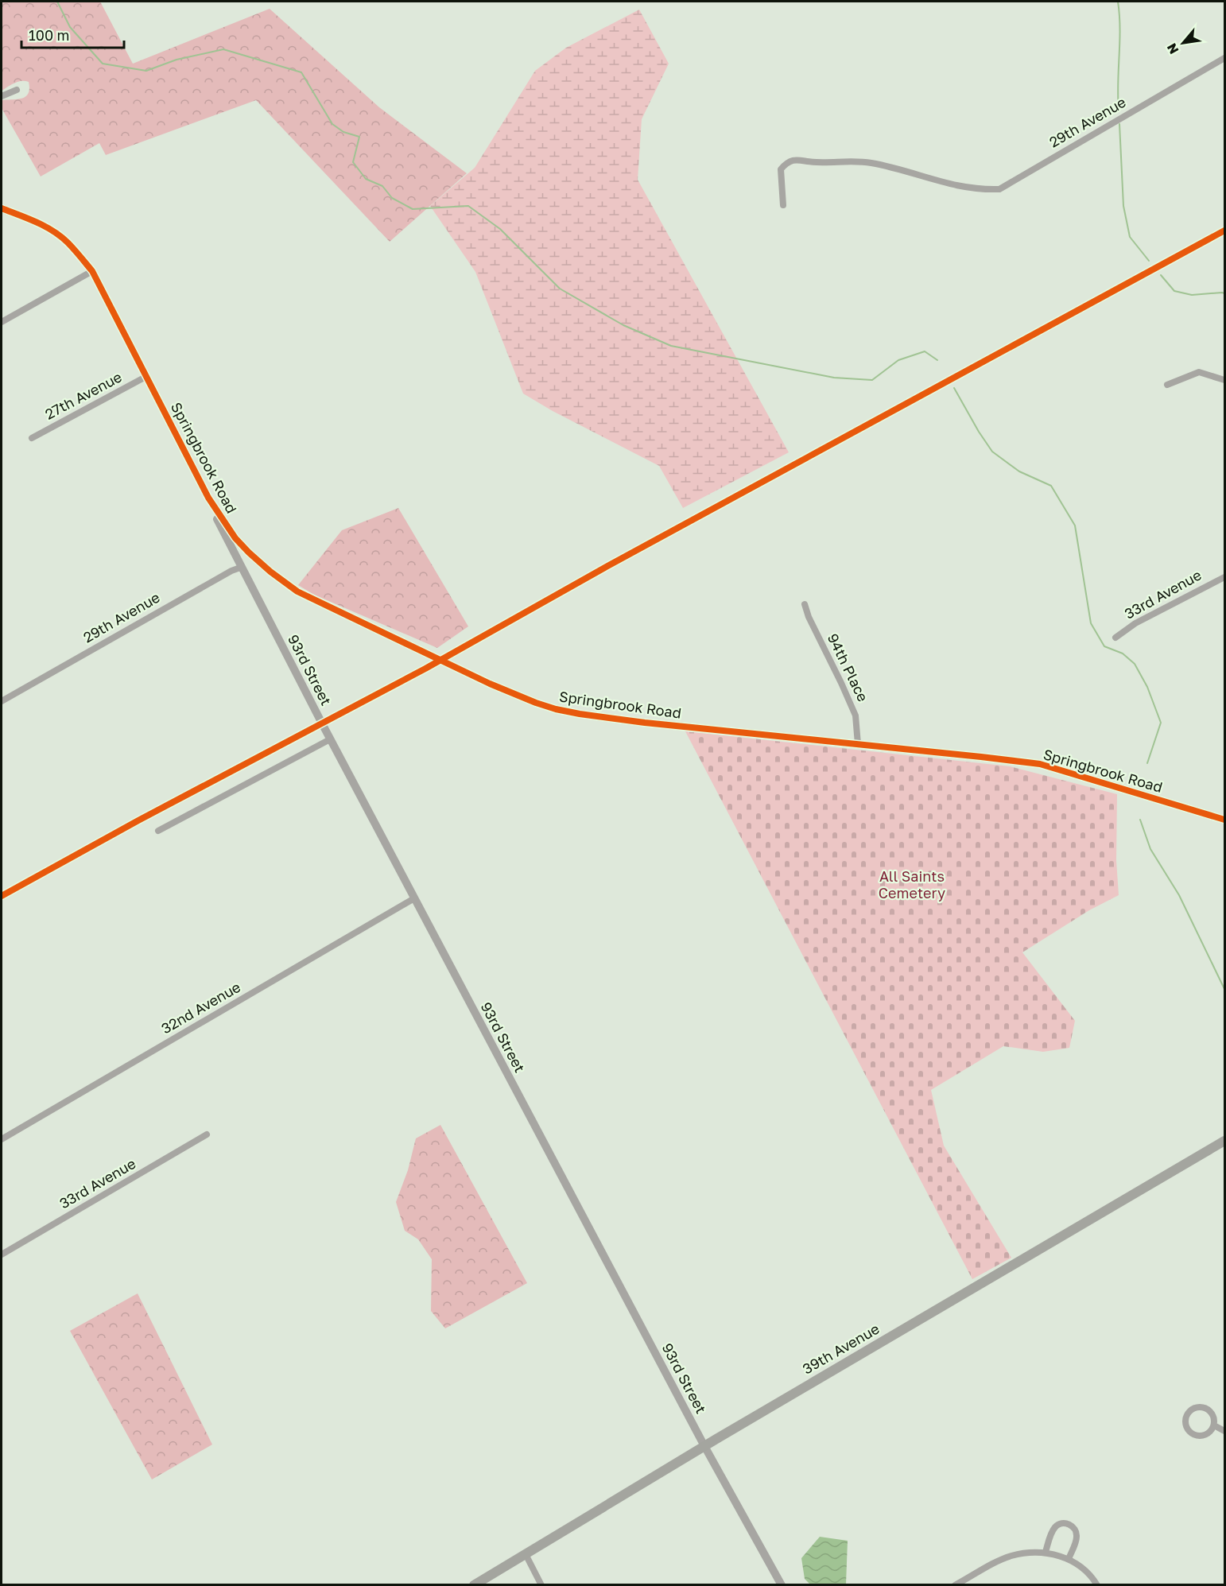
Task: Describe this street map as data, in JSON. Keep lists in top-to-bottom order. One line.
{"streets":{"main road":["39th Avenue"],"street":["29th Avenue","27th Avenue","Springbrook Road","33rd Avenue","94th Place","93rd Street","32nd Avenue"]},"crossings":[["29th Avenue","Springbrook Road"],["29th Avenue","93rd Street"],["27th Avenue","Springbrook Road"],["Springbrook Road","94th Place"],["Springbrook Road","93rd Street"],["93rd Street","32nd Avenue"],["93rd Street","39th Avenue"]],"parks":["All Saints Cemetery"],"scale_bar":"100 m","north":"bottom left"}
